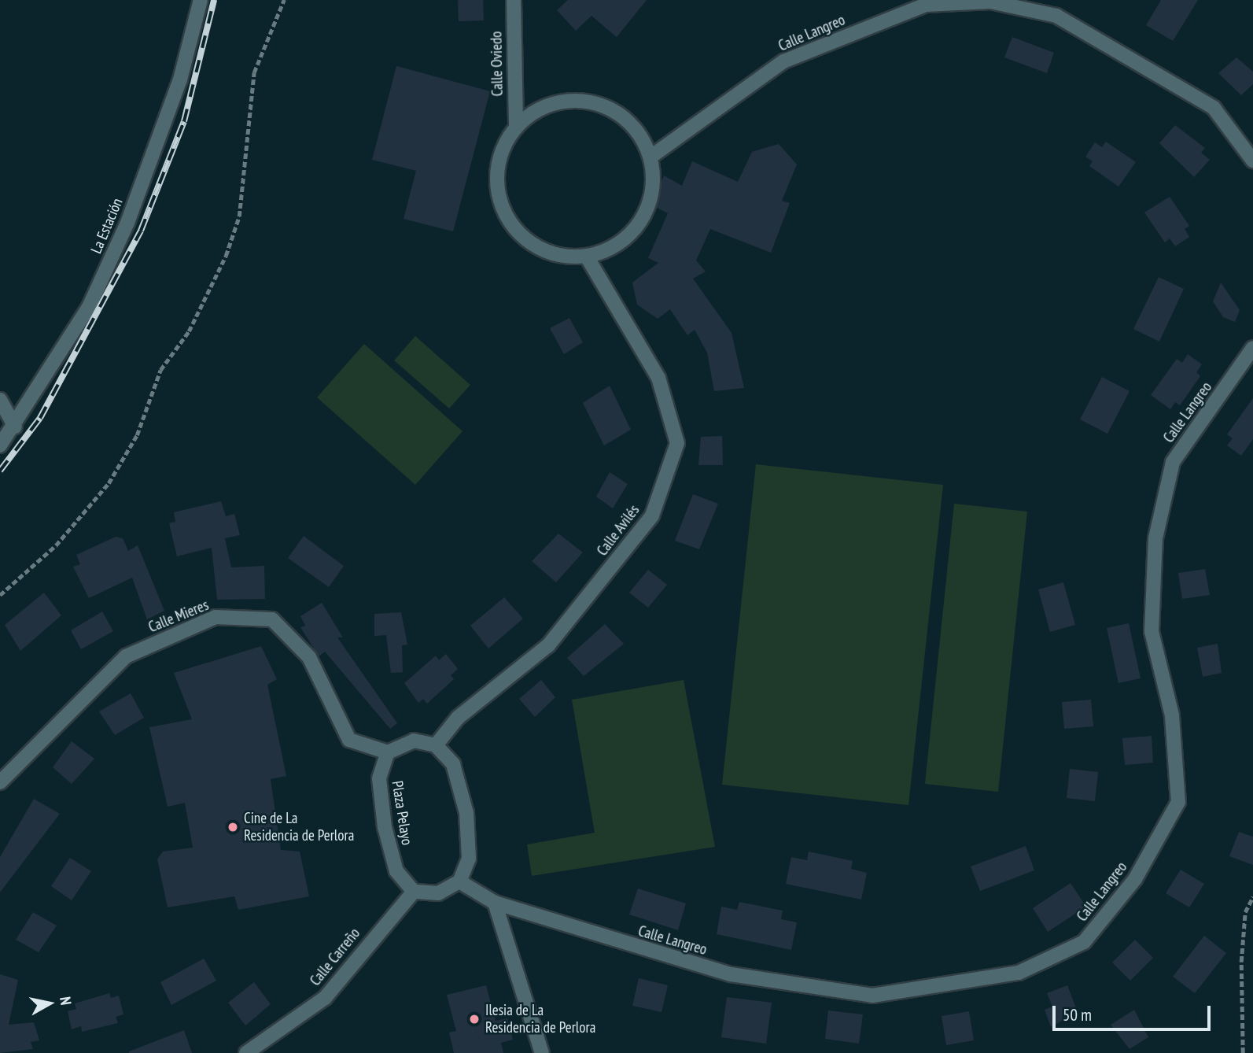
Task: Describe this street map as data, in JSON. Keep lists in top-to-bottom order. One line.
{"streets":{"street":["Calle Langreo","Calle Oviedo","La Estación","Calle Avilés","Calle Mieres","Plaza Pelayo","Calle Carreño"]},"crossings":[["Calle Langreo","Calle Oviedo"],["Calle Langreo","Calle Avilés"],["Calle Oviedo","Calle Avilés"],["Calle Mieres","Plaza Pelayo"],["Plaza Pelayo","Calle Carreño"]],"places":["Cine de La Residencia de Perlora","Ilesia de La Residencia de Perlora"],"scale_bar":"50 m","north":"right"}
